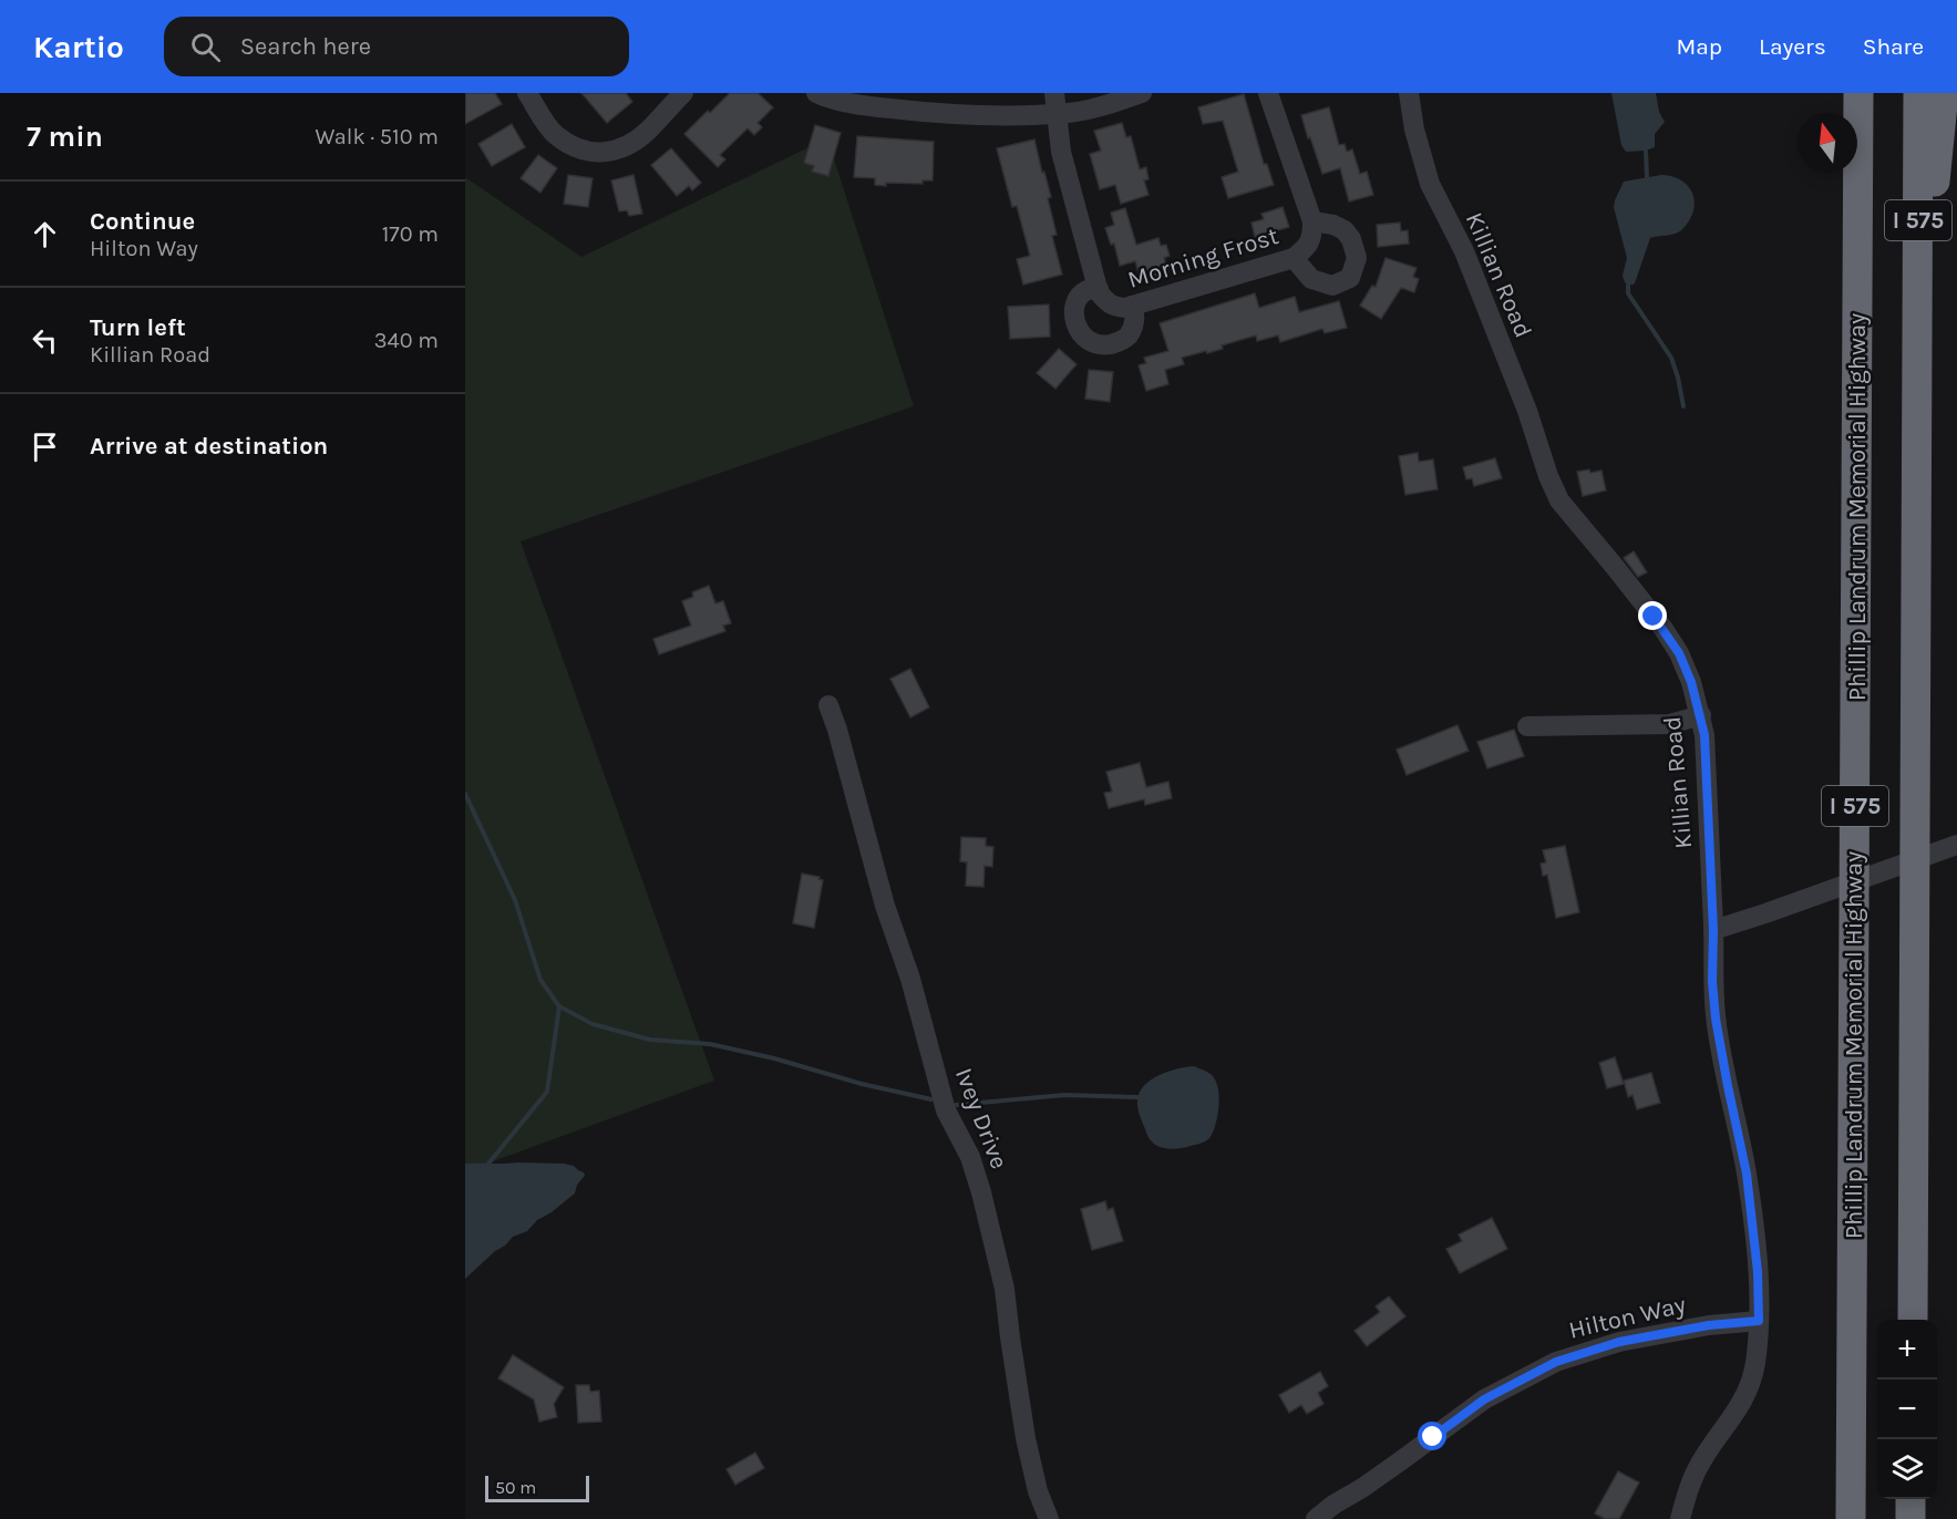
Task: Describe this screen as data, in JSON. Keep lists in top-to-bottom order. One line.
{"streets":{"highway":["I 575","Phillip Landrum Memorial Highway"],"street":["Morning Frost","Killian Road","Ivey Drive","Hilton Way"]},"crossings":[["Killian Road","Hilton Way"]],"scale_bar":"50 m","north":"top","page":{"header":"Kartio","search":"Search here","nav":["Map","Layers","Share"],"heading":["7 min","Walk · 510 m"],"list":[["Continue","Hilton Way","170 m"],["Turn left","Killian Road","340 m"],"Arrive at destination"],"map_buttons":["+","−"],"scale":"50 m"}}
